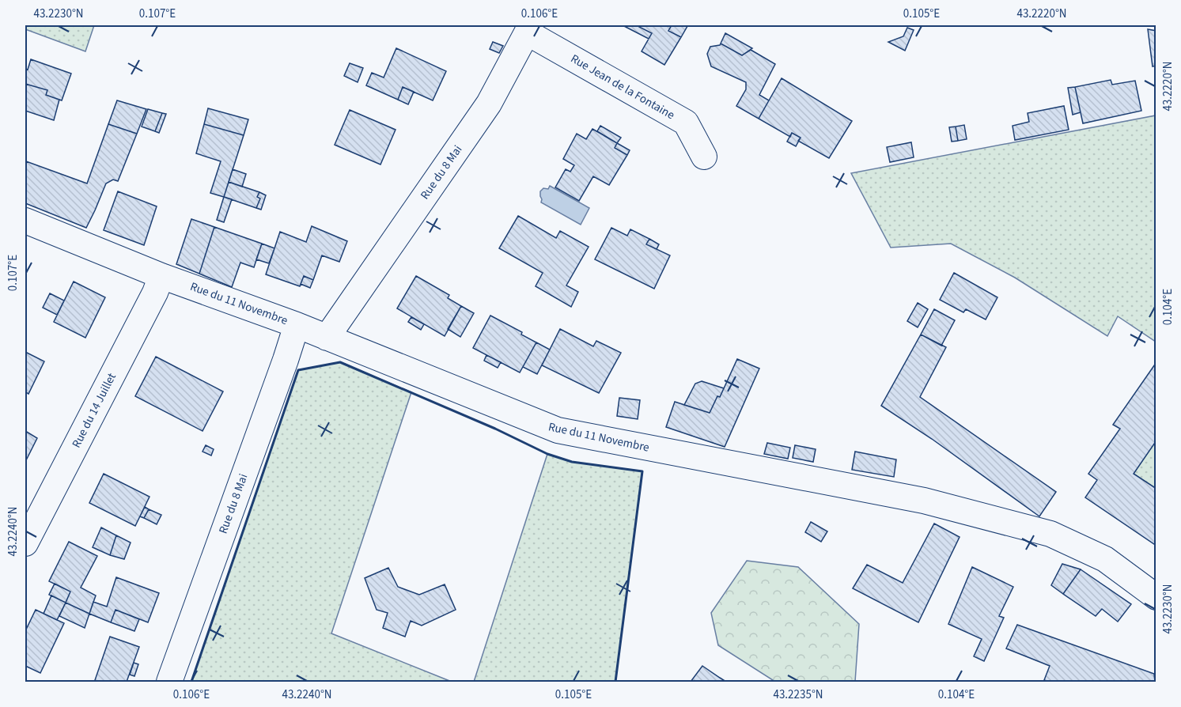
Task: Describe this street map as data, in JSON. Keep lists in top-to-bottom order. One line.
{"streets":{"street":["Rue Jean de la Fontaine","Rue du 8 Mai","Rue du 11 Novembre","Rue du 14 Juillet"]},"crossings":[["Rue Jean de la Fontaine","Rue du 8 Mai"],["Rue du 8 Mai","Rue du 11 Novembre"],["Rue du 11 Novembre","Rue du 14 Juillet"]],"coordinates":["43.2230°N","0.107°E","0.106°E","0.105°E","43.2220°N","0.104°E","43.2240°N","43.2235°N"]}
